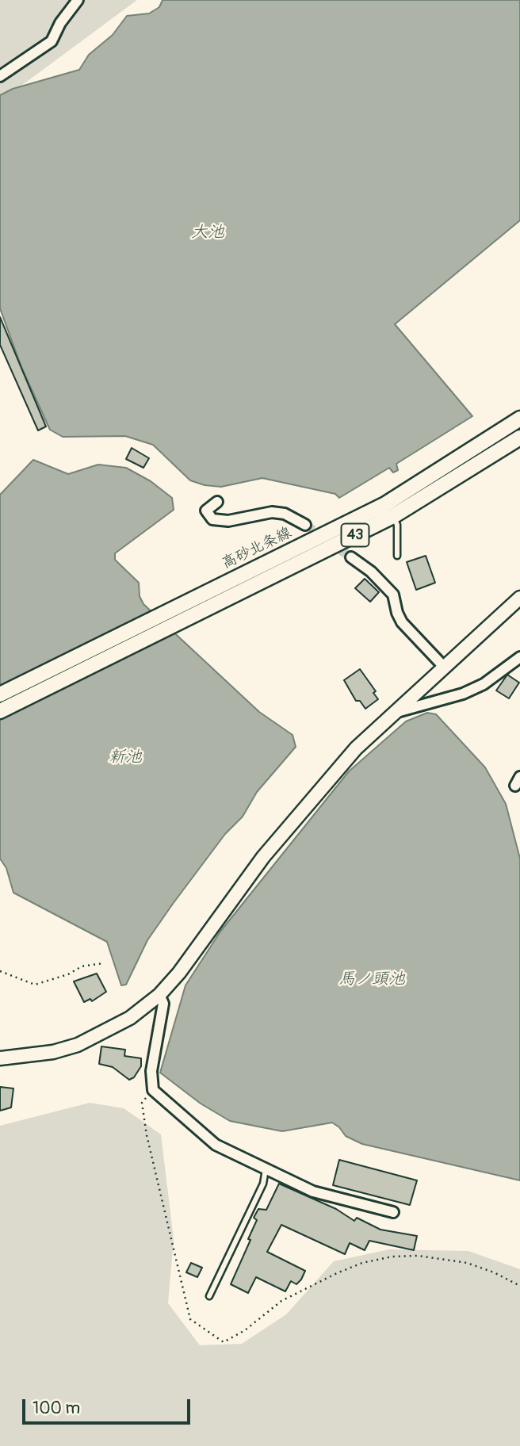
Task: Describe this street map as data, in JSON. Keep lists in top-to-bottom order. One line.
{"streets":{"main road":["43","高砂北条線"]},"water":["大池","新池","馬ノ頭池"],"scale_bar":"100 m"}
